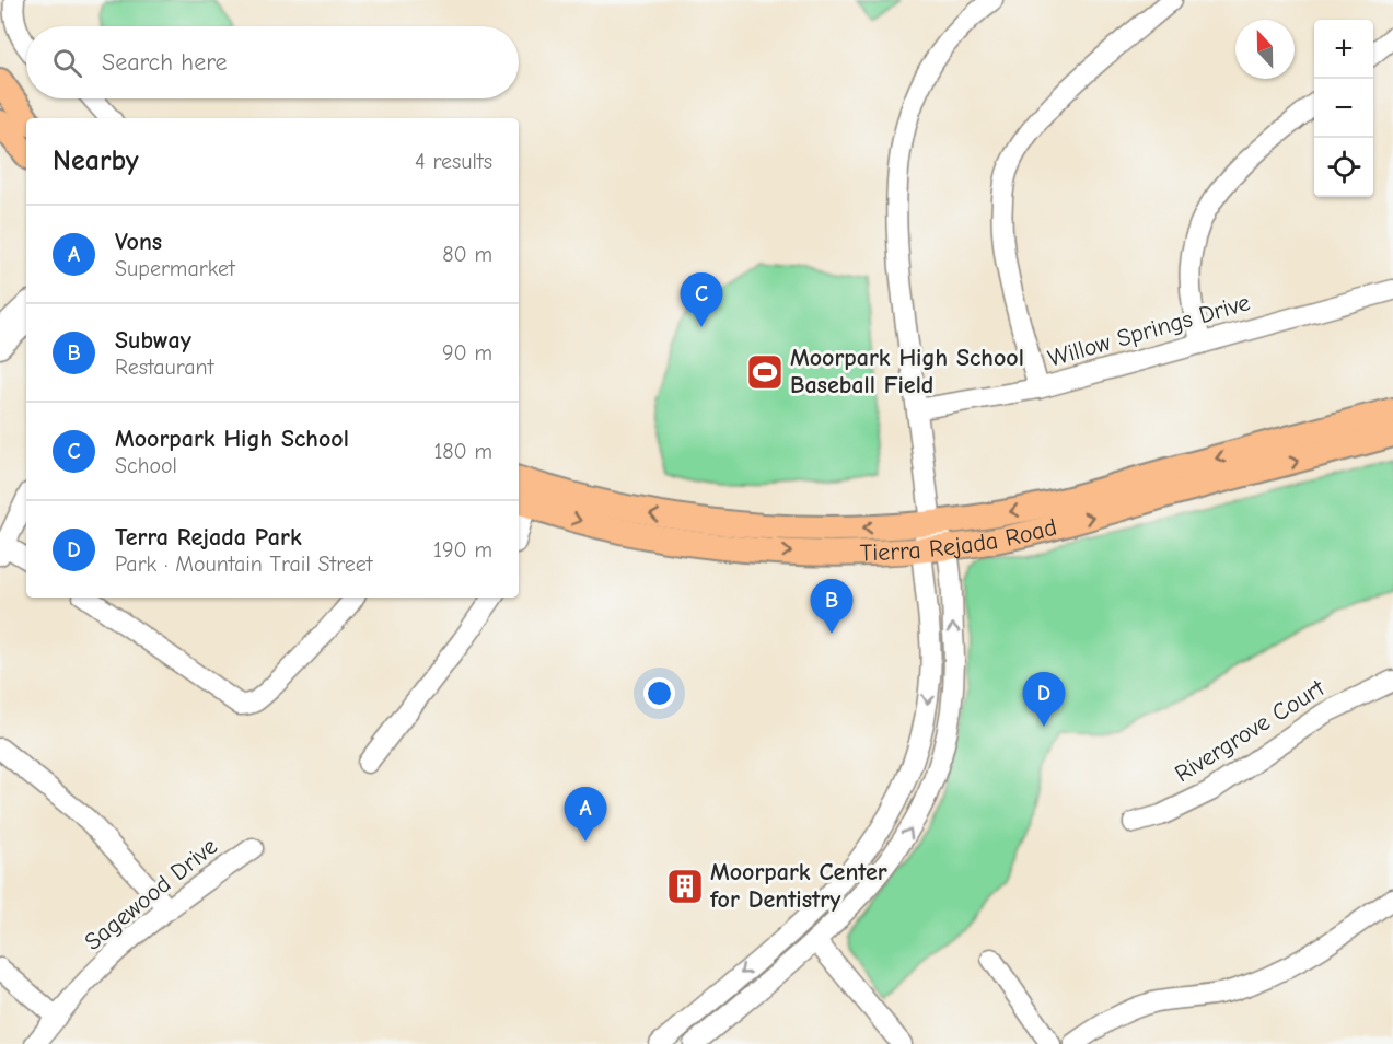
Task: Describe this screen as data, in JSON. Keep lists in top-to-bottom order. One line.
{"streets":{"main road":["Tierra Rejada Road"],"street":["Willow Springs Drive","Rivergrove Court","Sagewood Drive"]},"places":{"sports":["Moorpark High School Baseball Field"],"building":["Moorpark Center for Dentistry"]},"north":"top","page":{"map_buttons":["+","−"],"search":"Search here","heading":["Nearby","4 results"],"list":[{"mark":"A","name":"Vons","note":"Supermarket","value":"80 m"},{"mark":"B","name":"Subway","note":"Restaurant","value":"90 m"},{"mark":"C","name":"Moorpark High School","note":"School","value":"180 m"},{"mark":"D","name":"Terra Rejada Park","note":"Park · Mountain Trail Street","value":"190 m"}],"pins":["C","B","D","A"]}}
